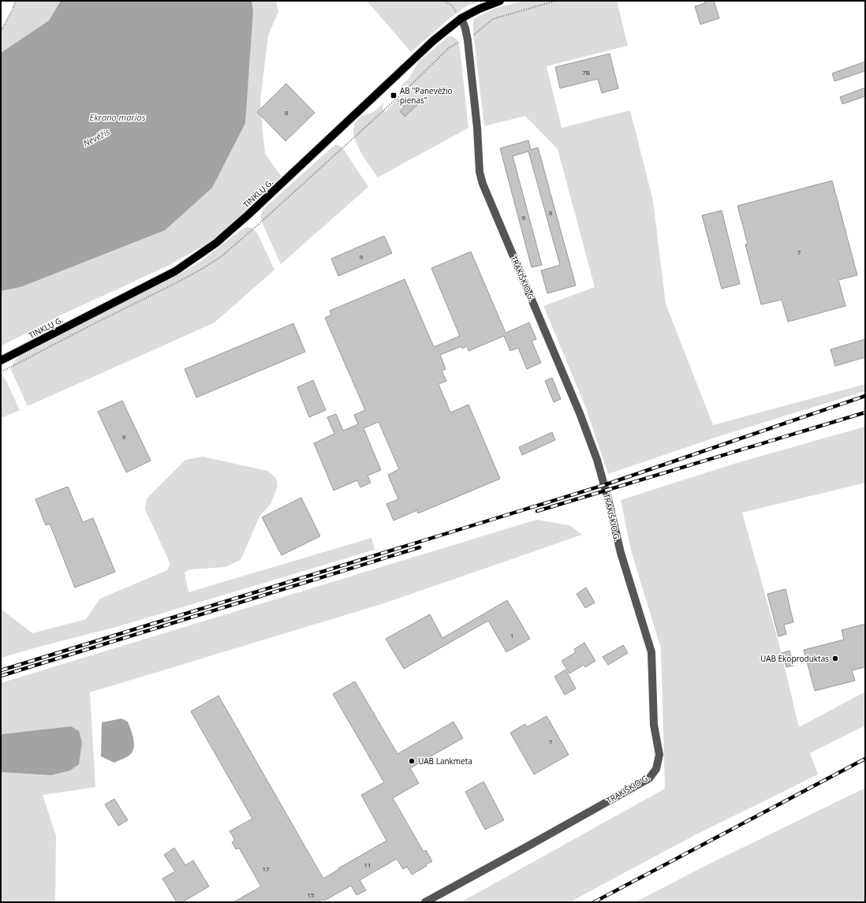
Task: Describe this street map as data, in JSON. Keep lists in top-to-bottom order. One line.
{"streets":{"main road":["TINKLŲ G."],"street":["TRAKIŠKIO G."]},"crossings":[["TINKLŲ G.","TRAKIŠKIO G."]],"water":["Ekrano marios","Nevėžis"],"places":{"transit":["AB \"Panevėžio pienas\""],"other":["UAB Ekoproduktas","UAB Lankmeta"]},"house_numbers":["7B","8","8","6","7","9","9","1","7","11","17","15"]}
